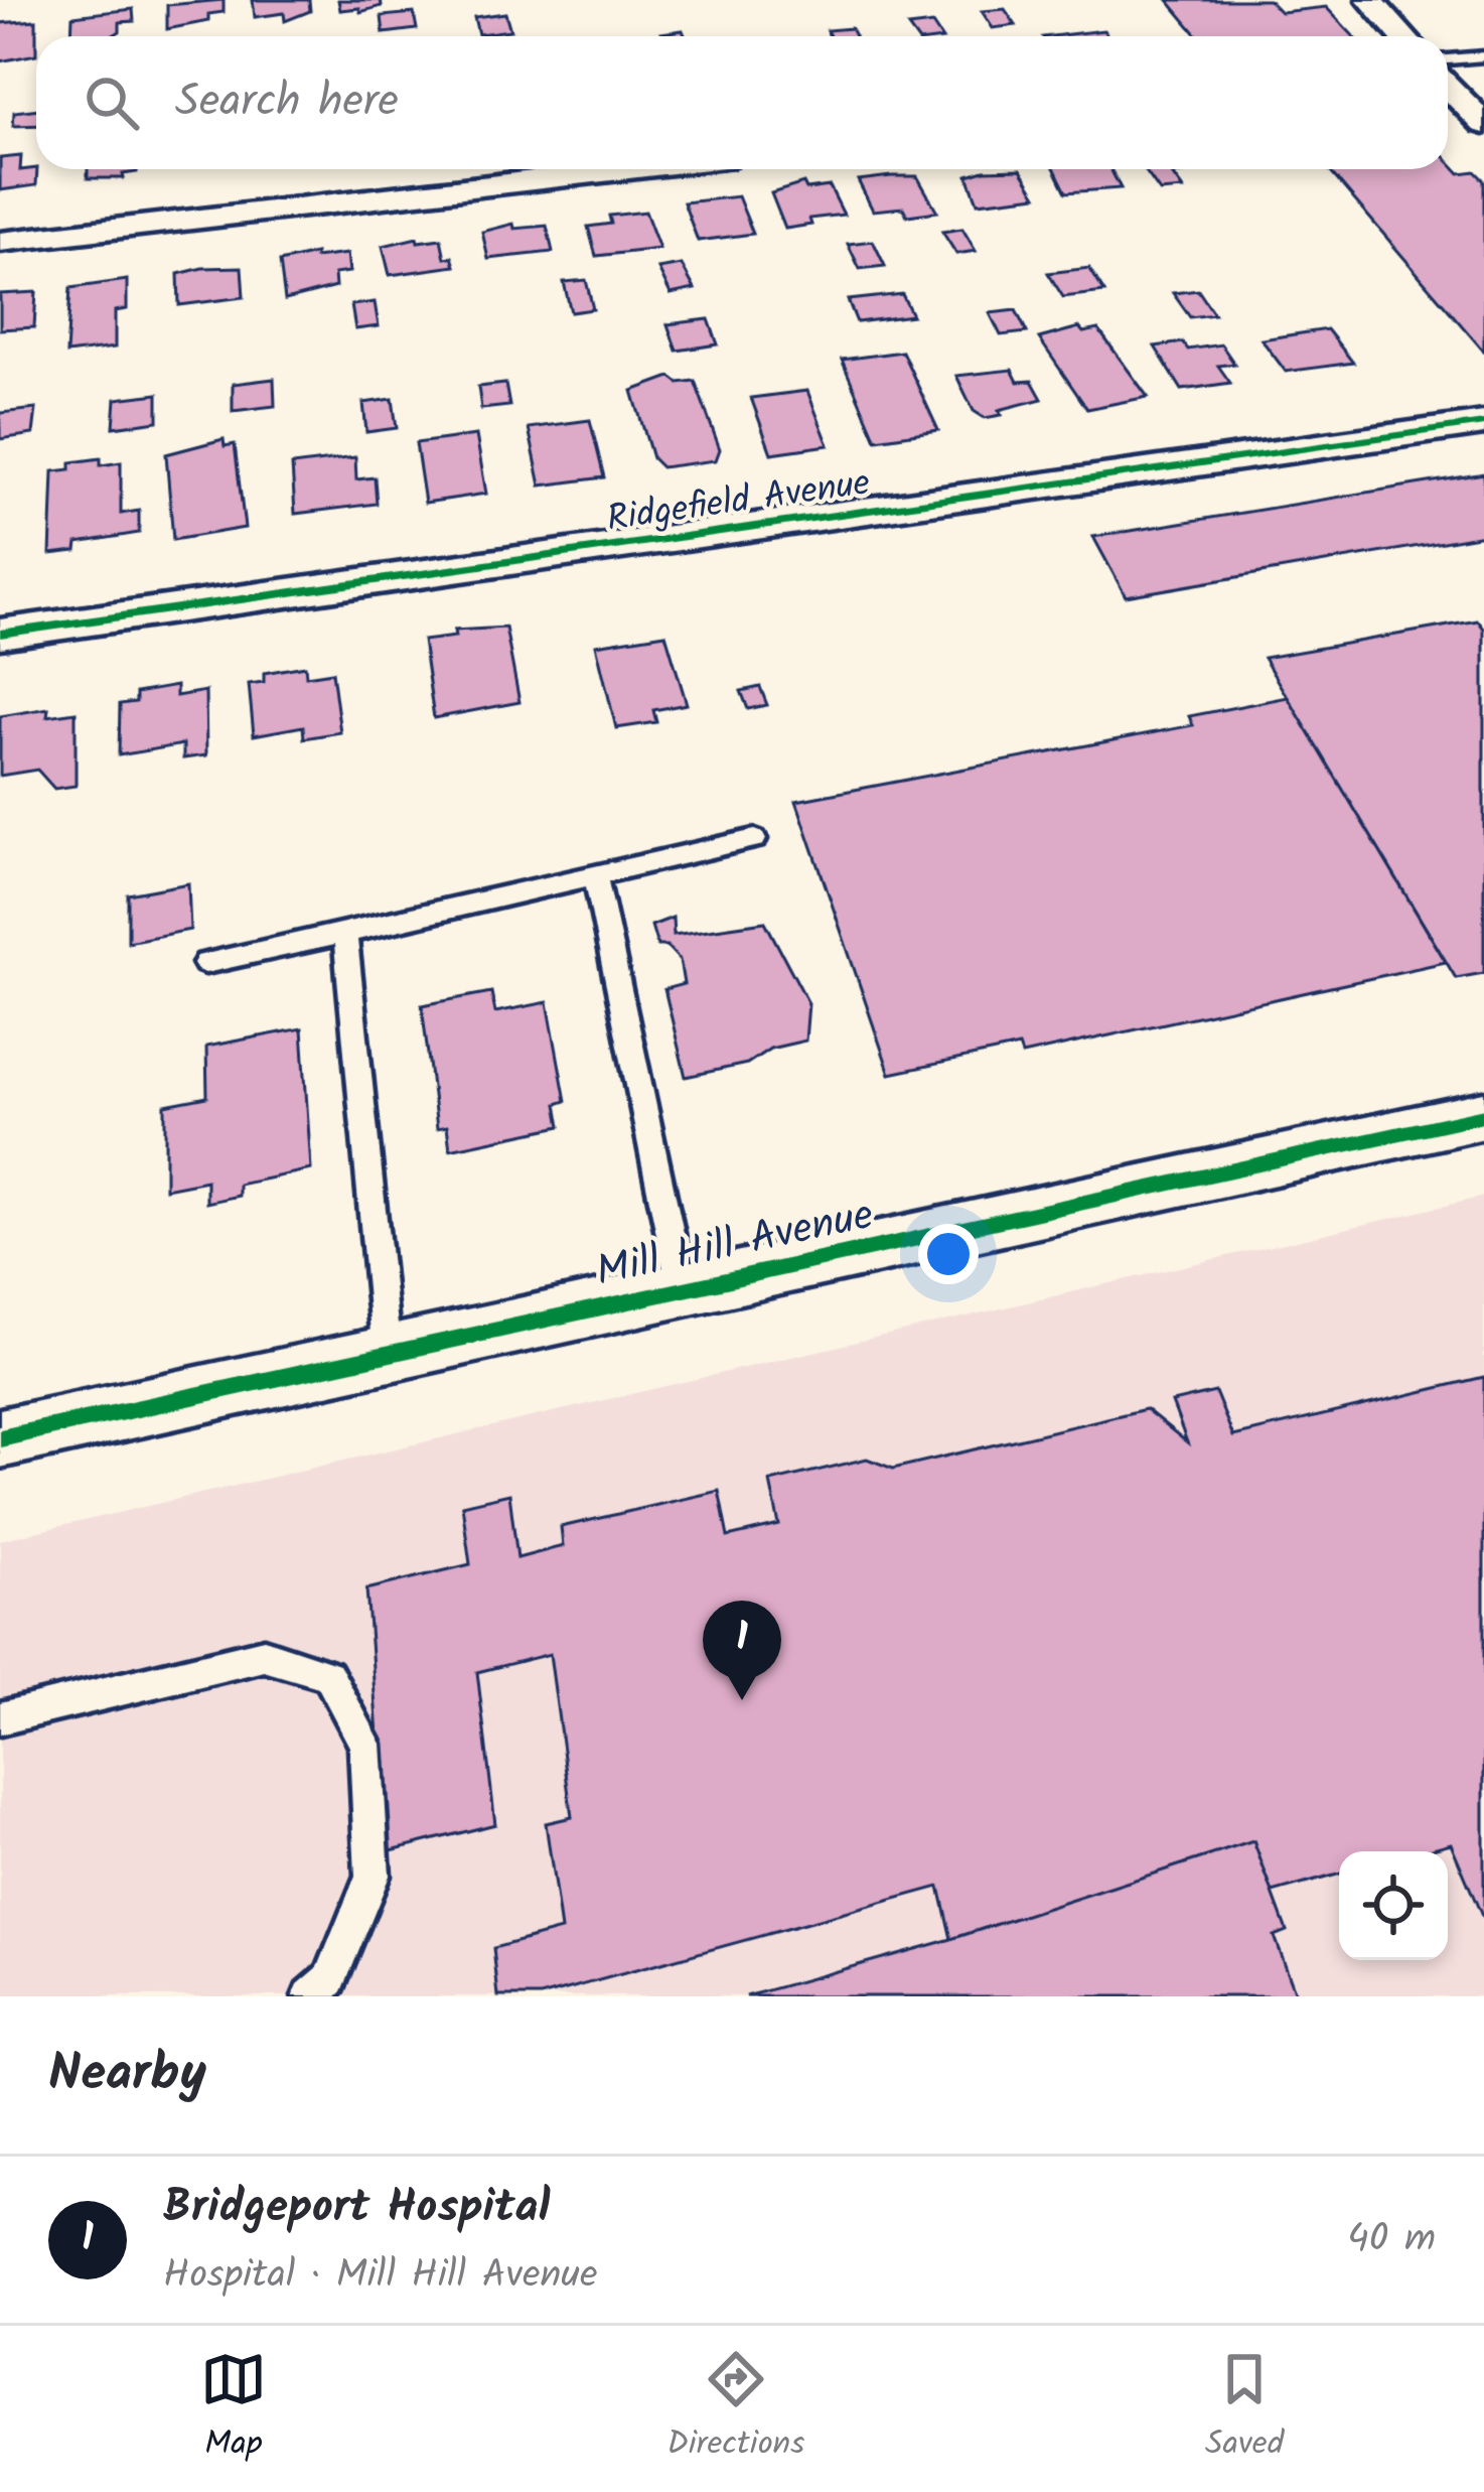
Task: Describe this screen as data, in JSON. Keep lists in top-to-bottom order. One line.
{"streets":{"street":["Ridgefield Avenue","Mill Hill Avenue"]},"page":{"search":"Search here","pins":"1","heading":"Nearby","list":[{"mark":"1","name":"Bridgeport Hospital","note":"Hospital · Mill Hill Avenue","value":"40 m"}],"nav":["Map","Directions","Saved"]}}
